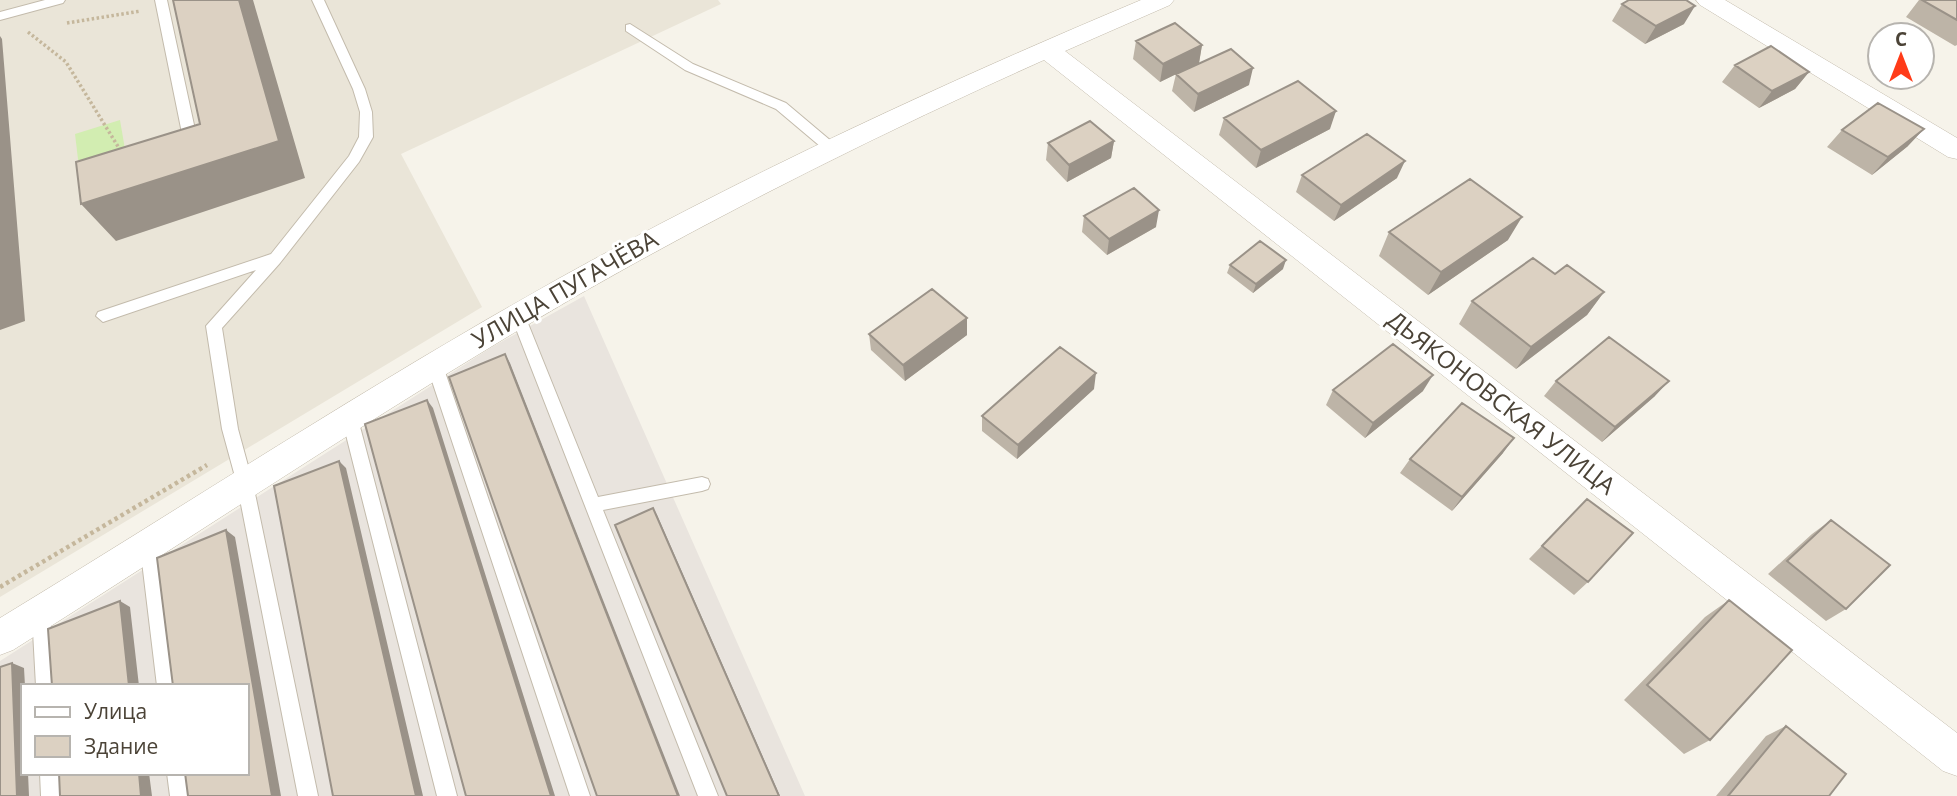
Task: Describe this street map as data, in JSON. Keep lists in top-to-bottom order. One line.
{"streets":{"street":["УЛИЦА ПУГАЧЁВА","ДЬЯКОНОВСКАЯ УЛИЦА"]},"crossings":[["УЛИЦА ПУГАЧЁВА","ДЬЯКОНОВСКАЯ УЛИЦА"]],"legend":["Улица","Здание"],"north":"top"}
